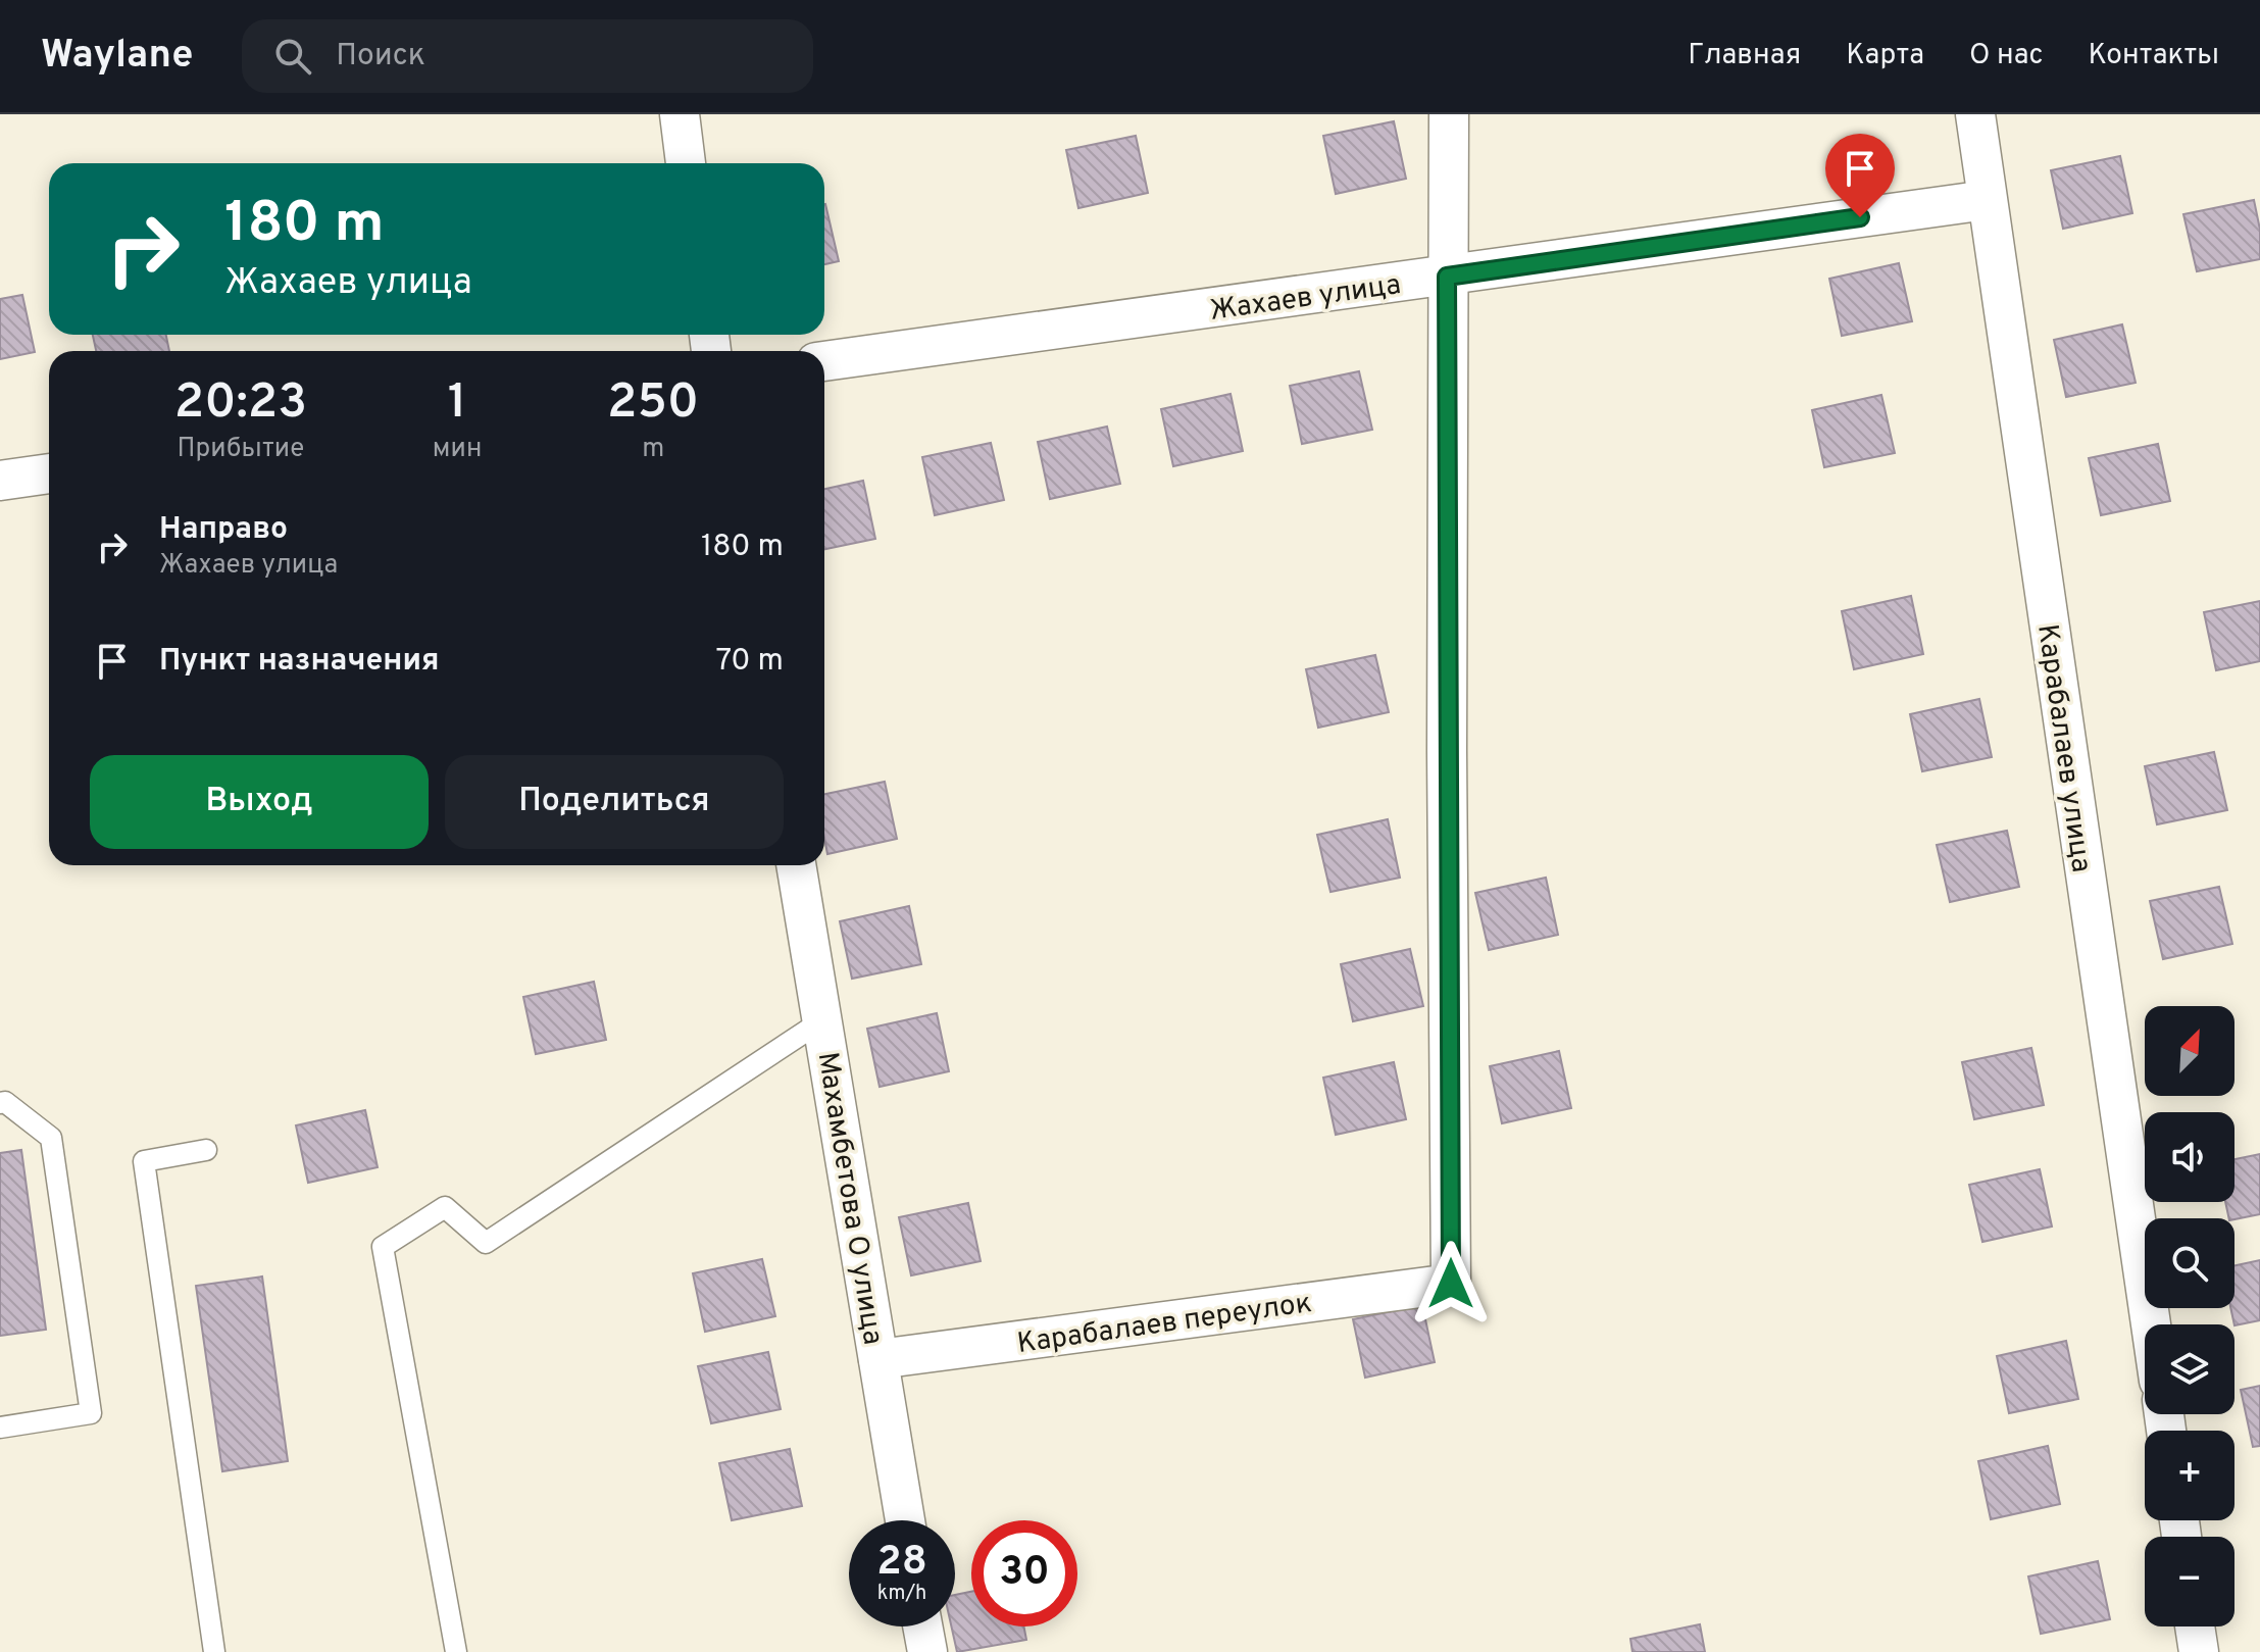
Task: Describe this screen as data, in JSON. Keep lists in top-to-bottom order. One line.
{"streets":{"street":["Жахаев улица","Карабалаев улица","Махамбетова О улица","Карабалаев переулок"]},"crossings":[["Жахаев улица","Карабалаев улица"],["Жахаев улица","Карабалаев переулок"],["Махамбетова О улица","Карабалаев переулок"]],"north":"top right","page":{"header":"Waylane","search":"Поиск","nav":["Главная","Карта","О нас","Контакты"],"turn":["180 m","Жахаев улица"],"eta":["20:23","Прибытие","1","мин","250","m"],"list":[{"name":"Направо","note":"Жахаев улица","value":"180 m"},{"name":"Пункт назначения","value":"70 m"}],"buttons":["Выход","Поделиться"],"map_buttons":["+","−"],"speed":"28 km/h","limit":"30"}}
